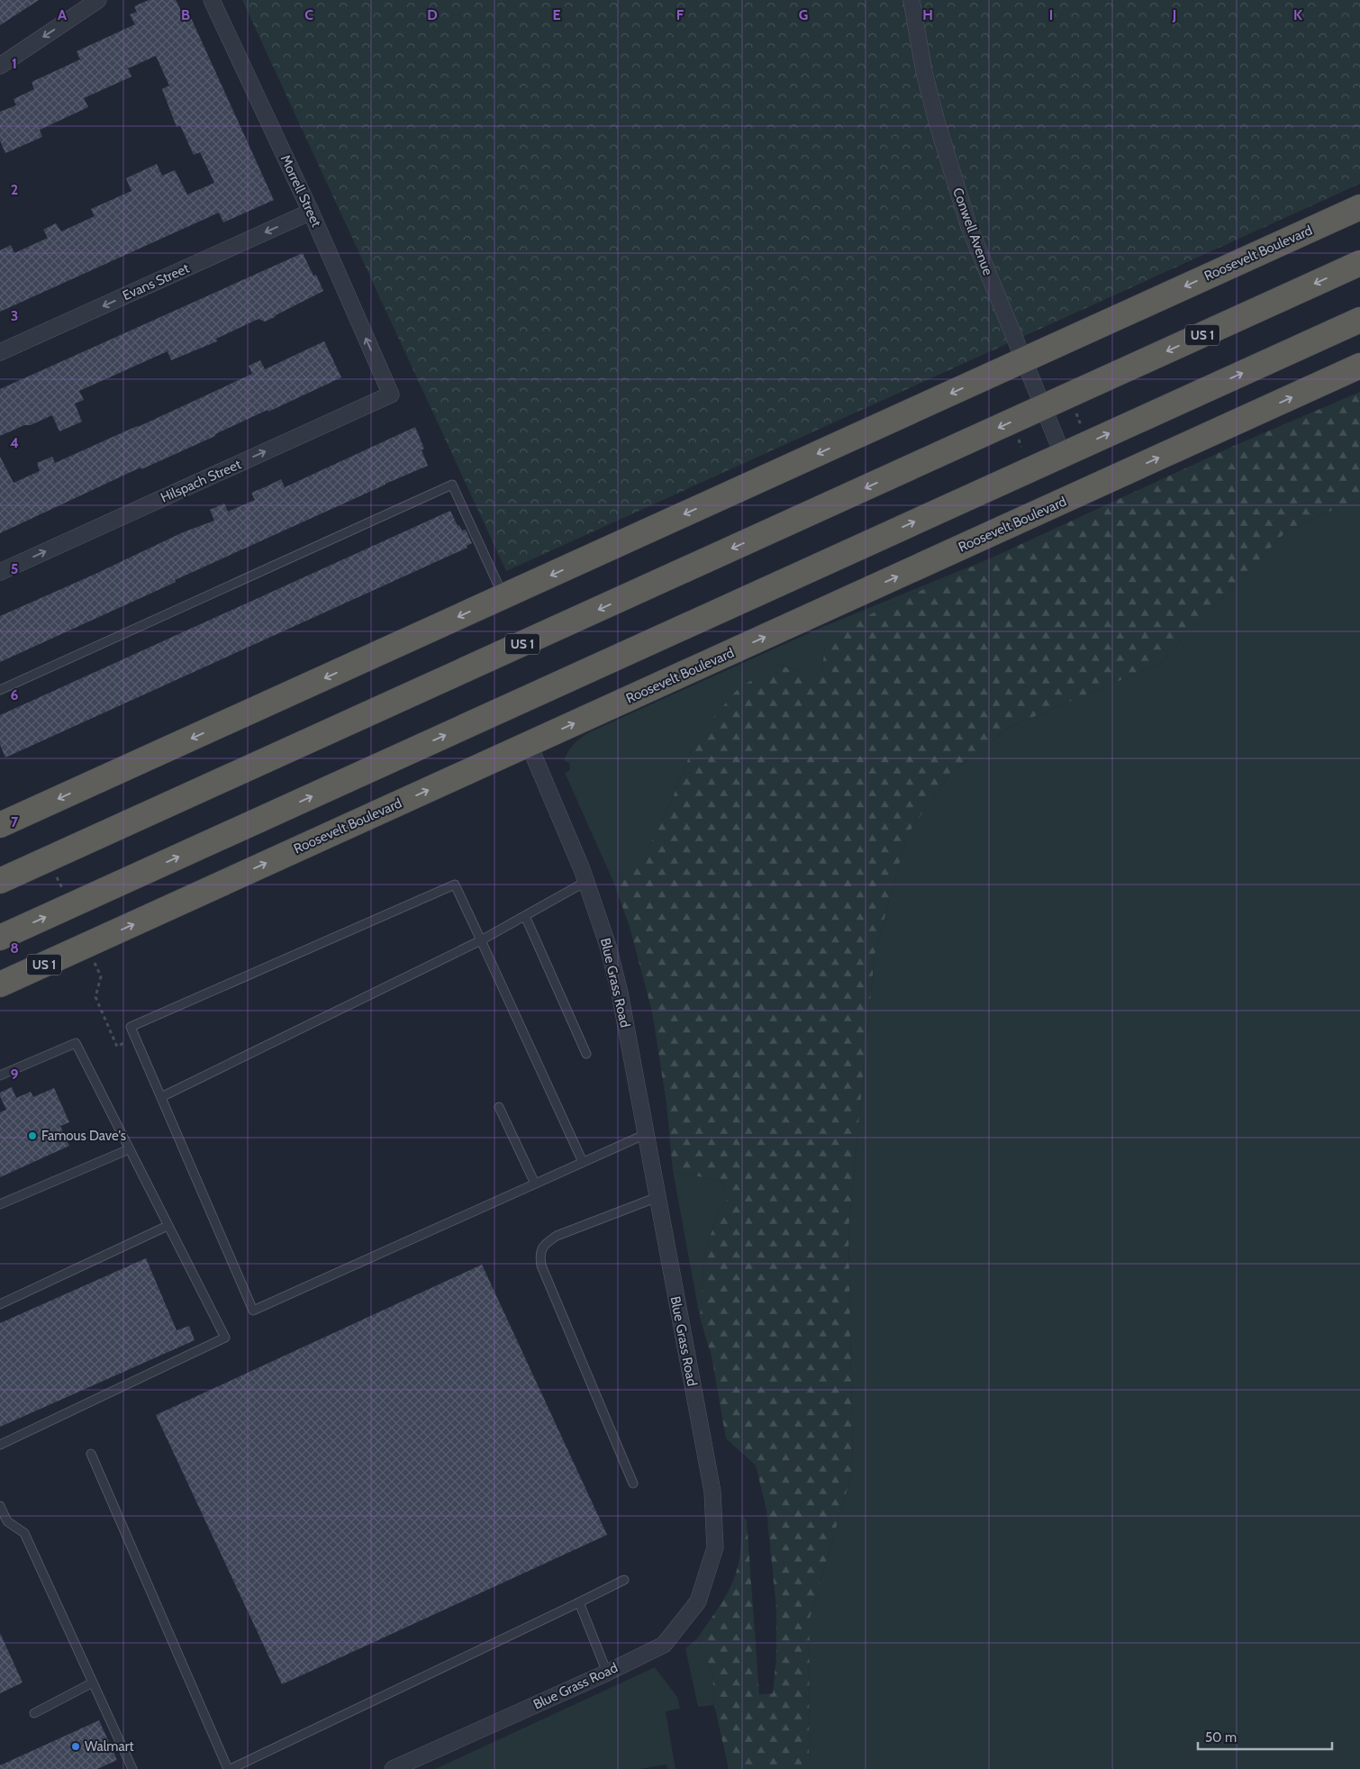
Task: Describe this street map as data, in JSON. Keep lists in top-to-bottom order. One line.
{"streets":{"highway":["Roosevelt Boulevard","US 1"],"street":["Morrell Street","Conwell Avenue","Evans Street","Hilspach Street","Blue Grass Road"]},"crossings":[["Morrell Street","Evans Street"],["Morrell Street","Hilspach Street"],["Conwell Avenue","Roosevelt Boulevard"],["Conwell Avenue","US 1"],["Roosevelt Boulevard","Blue Grass Road"]],"one_way":["Morrell Street","Evans Street","Hilspach Street"],"places":["Famous Dave's","Walmart"],"scale_bar":"50 m","grid":{"columns":["A","B","C","D","E","F","G","H","I","J","K"],"rows":["1","2","3","4","5","6","7","8","9"]}}
